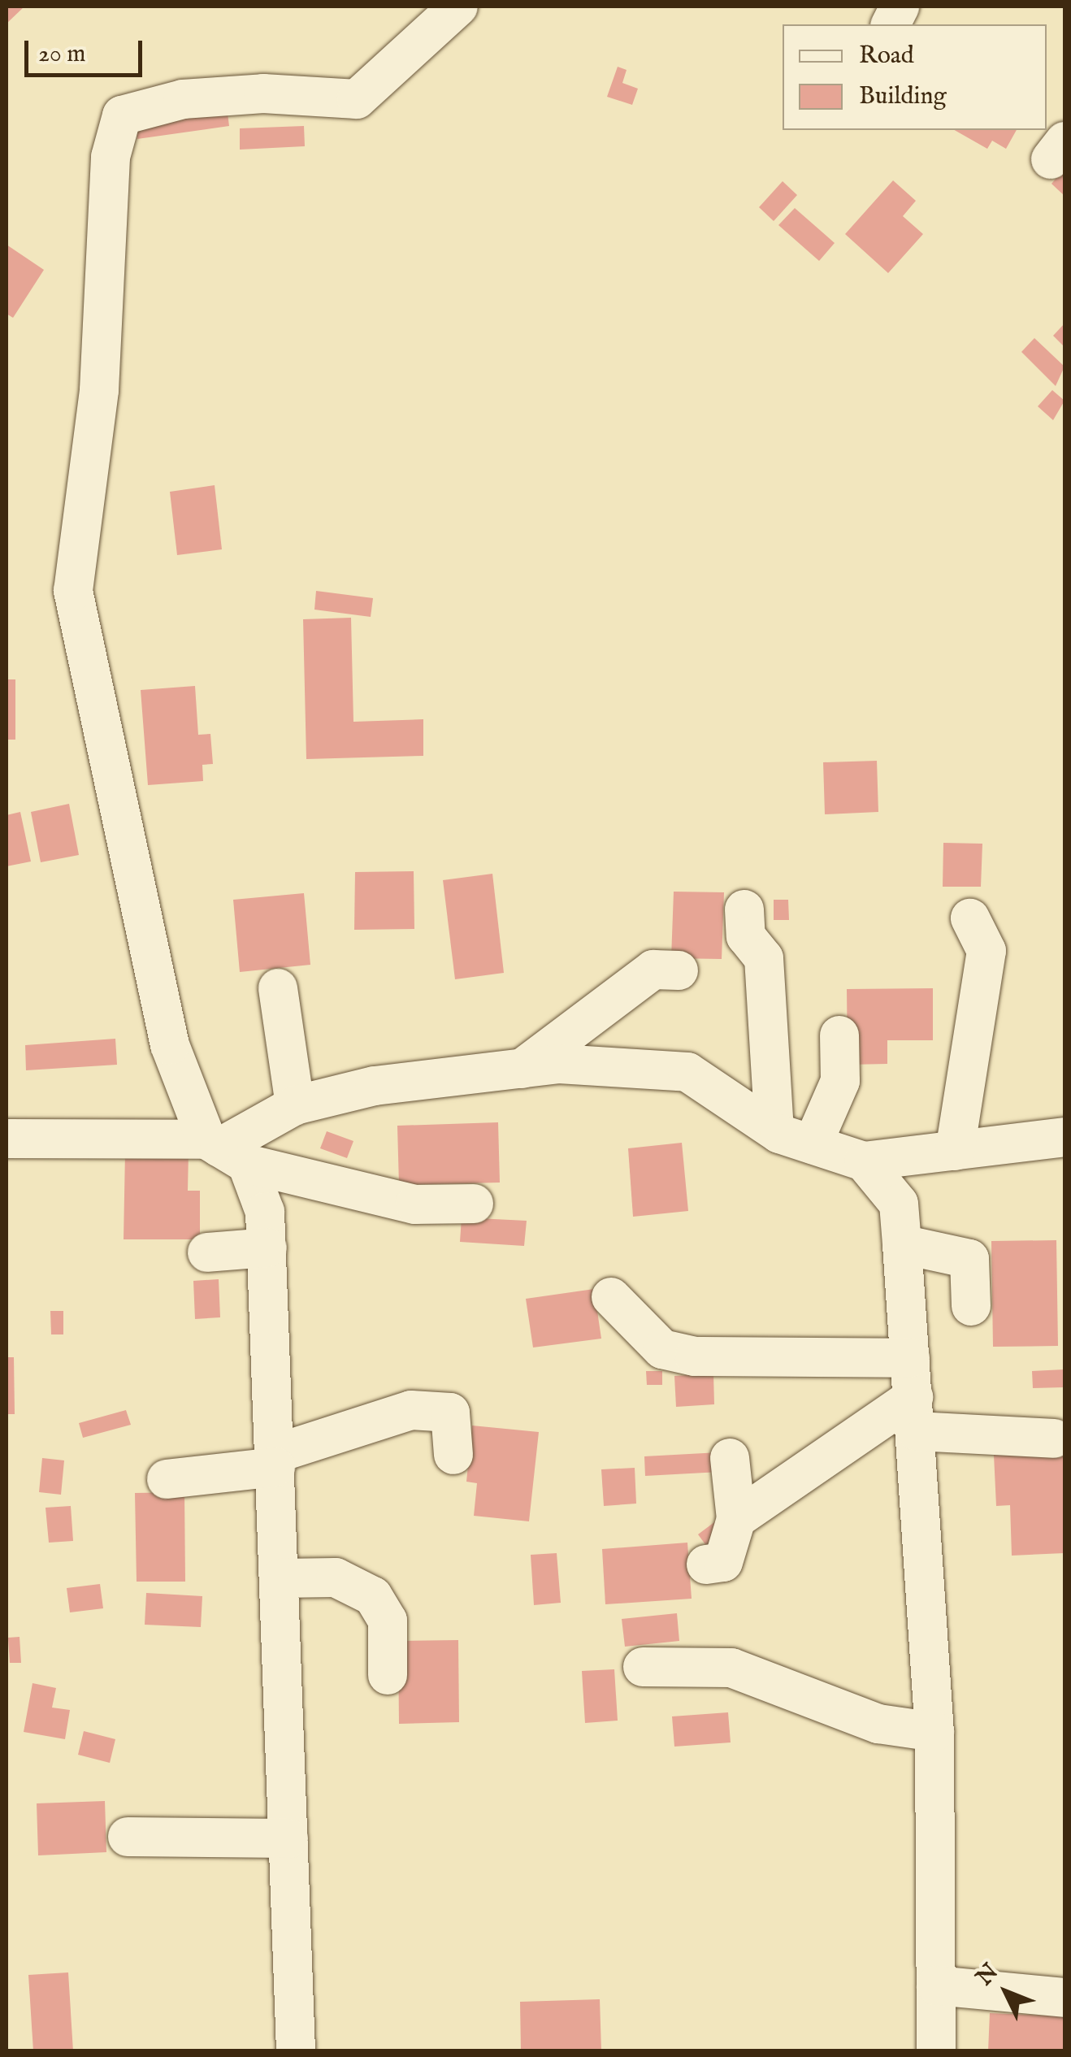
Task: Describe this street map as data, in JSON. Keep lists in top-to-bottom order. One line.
{"legend":["Road","Building"],"scale_bar":"20 m","north":"top left"}
